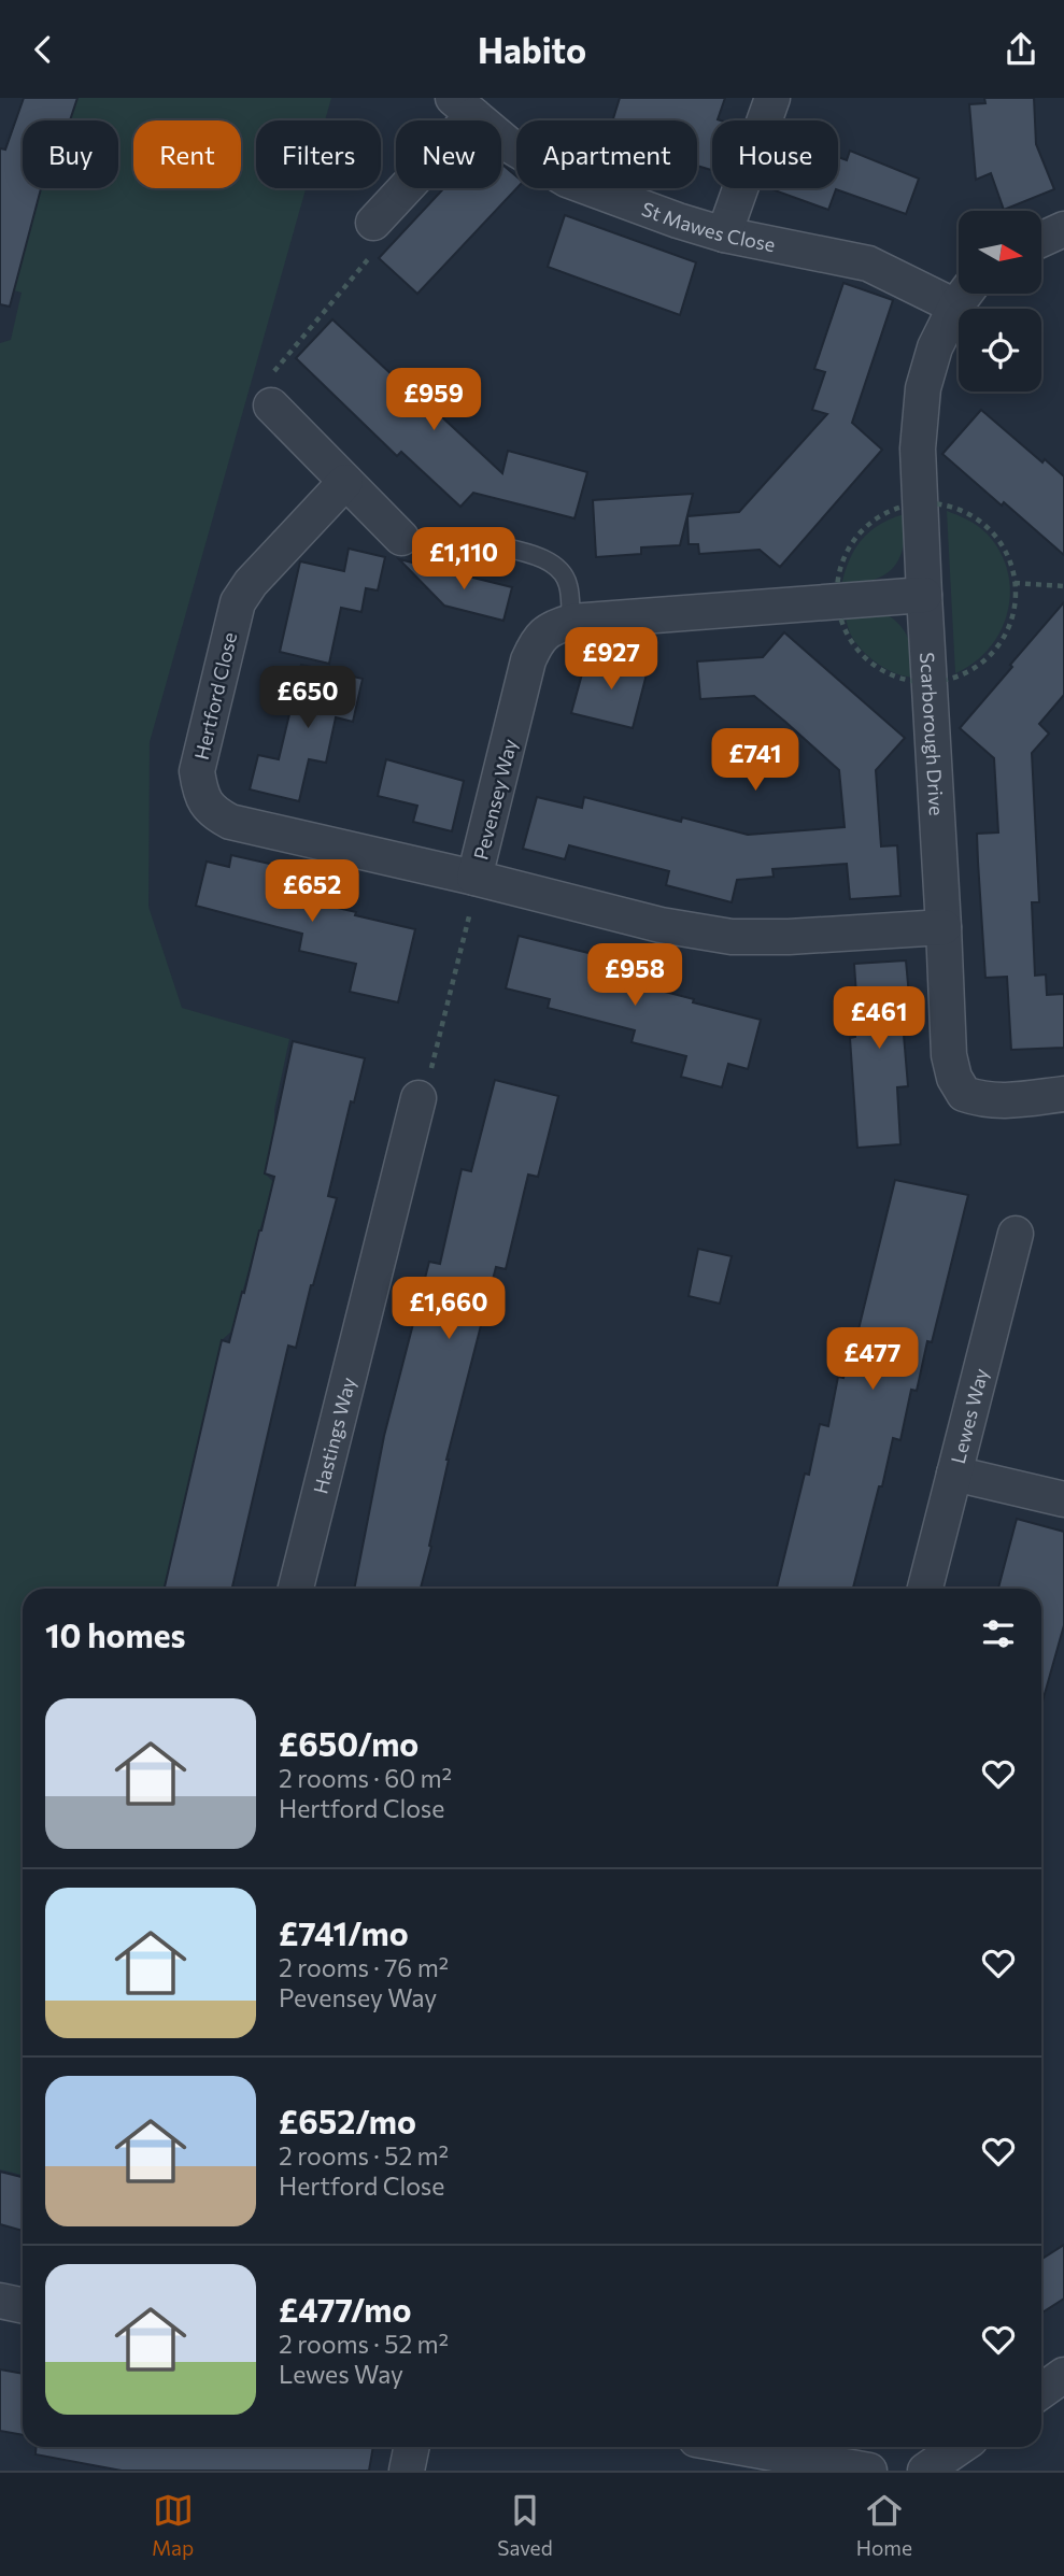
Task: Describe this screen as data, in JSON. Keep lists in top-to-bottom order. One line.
{"streets":{"street":["St Mawes Close","Hertford Close","Scarborough Drive","Pevensey Way","Lewes Way","Hastings Way"]},"crossings":[["Hertford Close","Pevensey Way"],["Scarborough Drive","Pevensey Way"]],"north":"right","page":{"header":"Habito","chip":["Buy","Rent","Filters","New","Apartment","House"],"price":["£959","£1,110","£927","£650","£741","£652","£958","£461","£1,660","£477"],"heading":"10 homes","list":[{"name":"£650/mo","note":"2 rooms · 60 m² · Hertford Close"},{"name":"£741/mo","note":"2 rooms · 76 m² · Pevensey Way"},{"name":"£652/mo","note":"2 rooms · 52 m² · Hertford Close"},{"name":"£477/mo","note":"2 rooms · 52 m² · Lewes Way"}],"tabs":["Map","Saved","Home"]}}
